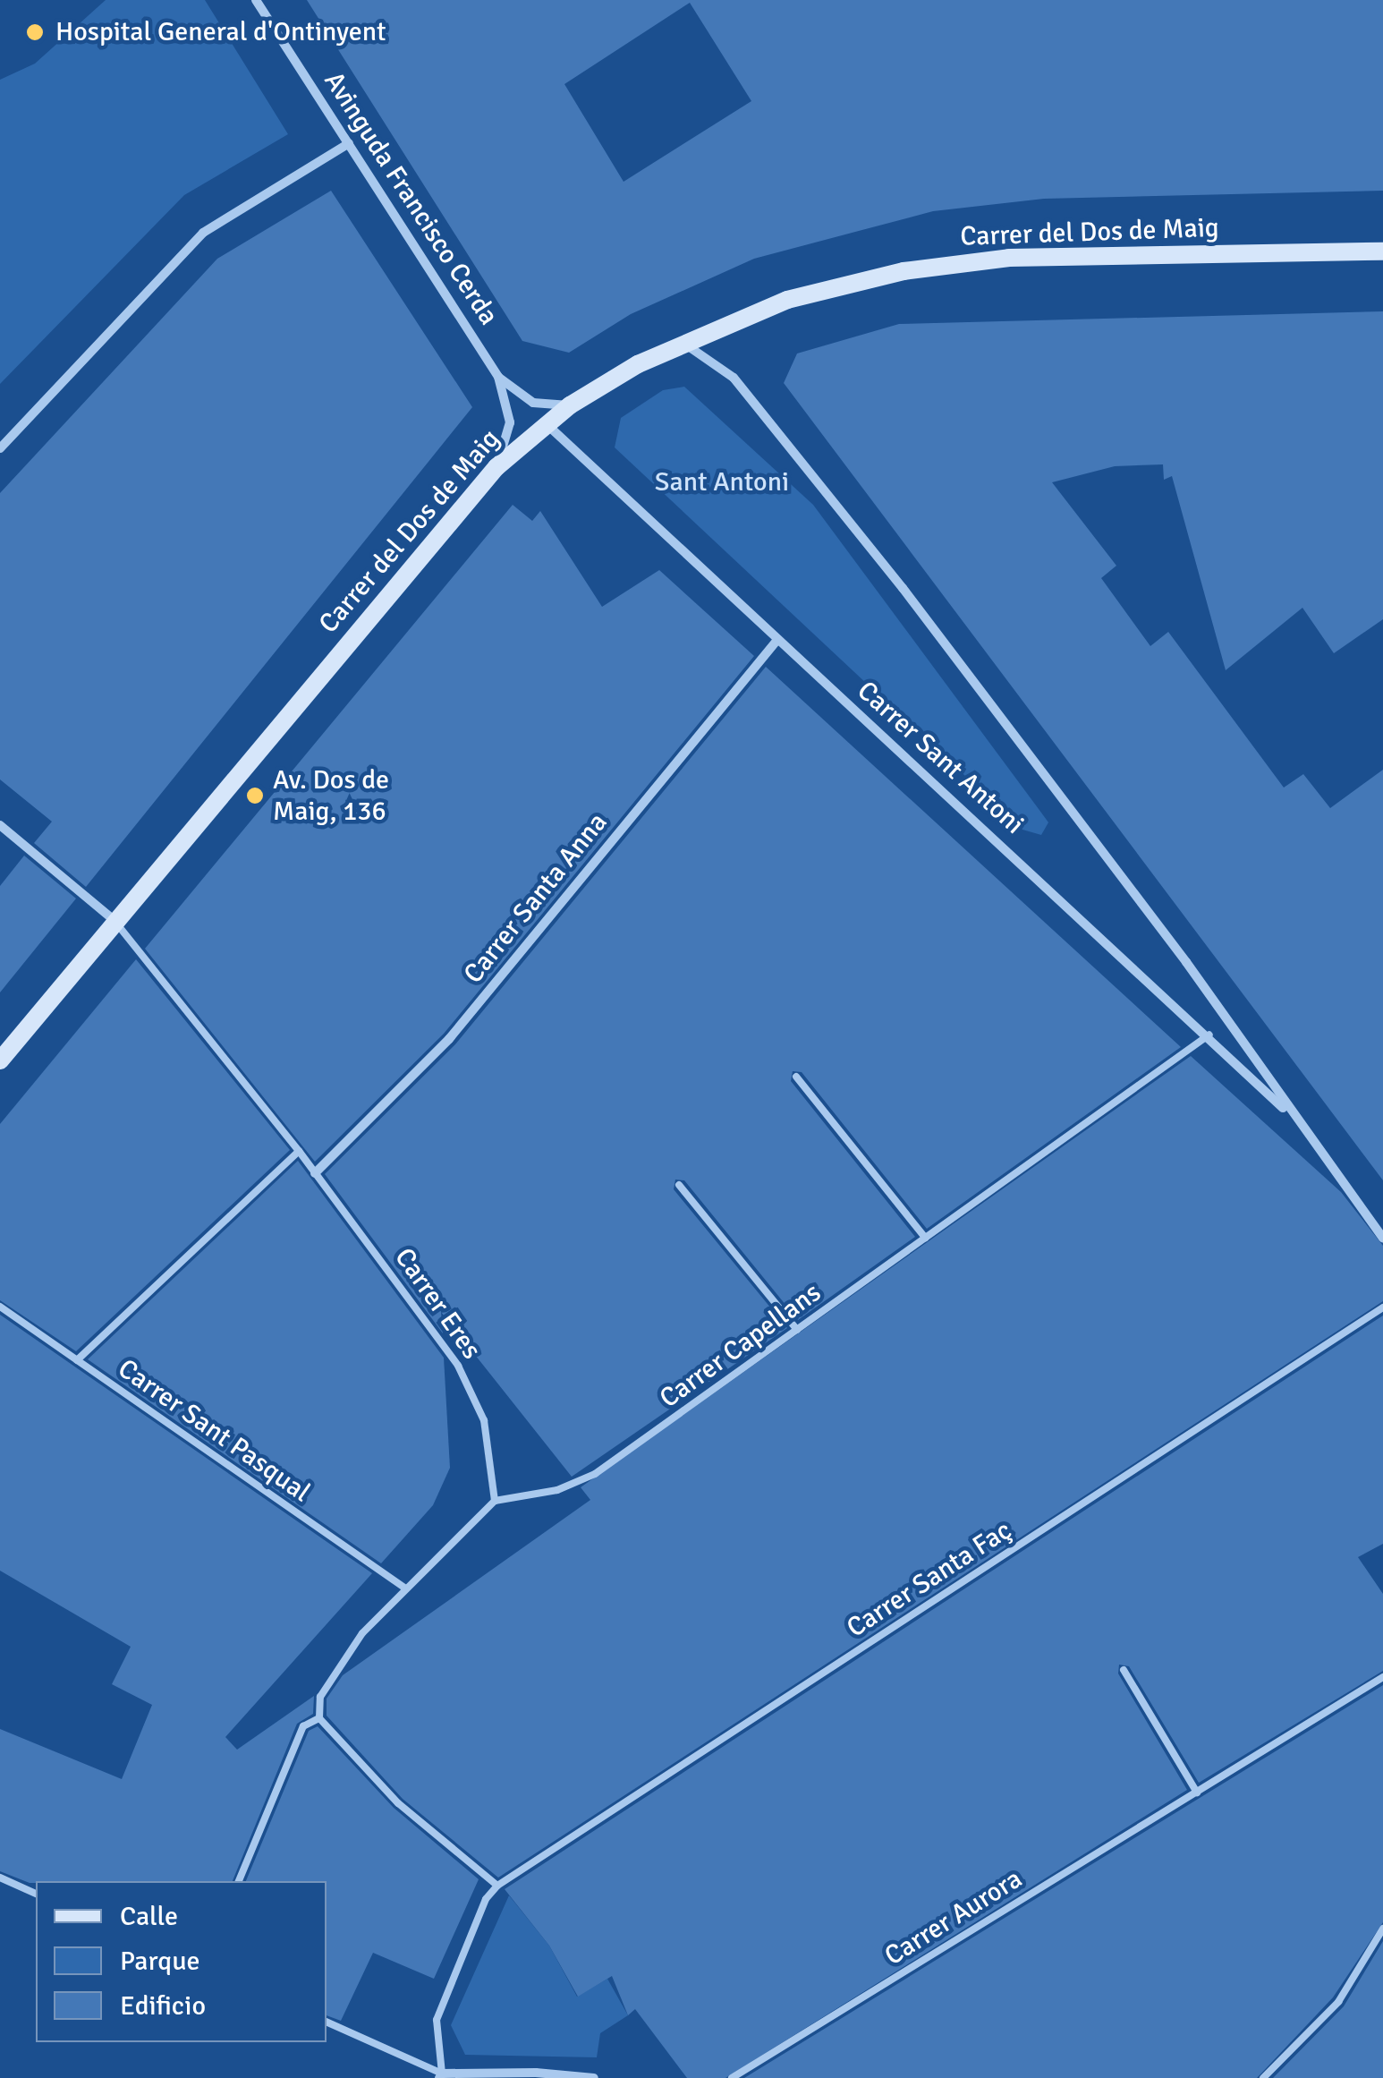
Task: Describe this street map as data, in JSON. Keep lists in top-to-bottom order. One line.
{"streets":{"street":["Avinguda Francisco Cerda","Carrer del Dos de Maig","Carrer Sant Antoni","Carrer Santa Anna"],"lane":["Carrer Eres","Carrer Capellans","Carrer Sant Pasqual","Carrer Santa Faç","Carrer Aurora"]},"crossings":[["Avinguda Francisco Cerda","Carrer del Dos de Maig"],["Carrer del Dos de Maig","Carrer Sant Antoni"],["Carrer del Dos de Maig","Carrer Eres"],["Carrer Sant Antoni","Carrer Santa Anna"],["Carrer Sant Antoni","Carrer Capellans"],["Carrer Santa Anna","Carrer Eres"],["Carrer Eres","Carrer Capellans"]],"parks":["Sant Antoni"],"places":["Hospital General d'Ontinyent","Av. Dos de Maig, 136"],"legend":["Calle","Parque","Edificio"]}
